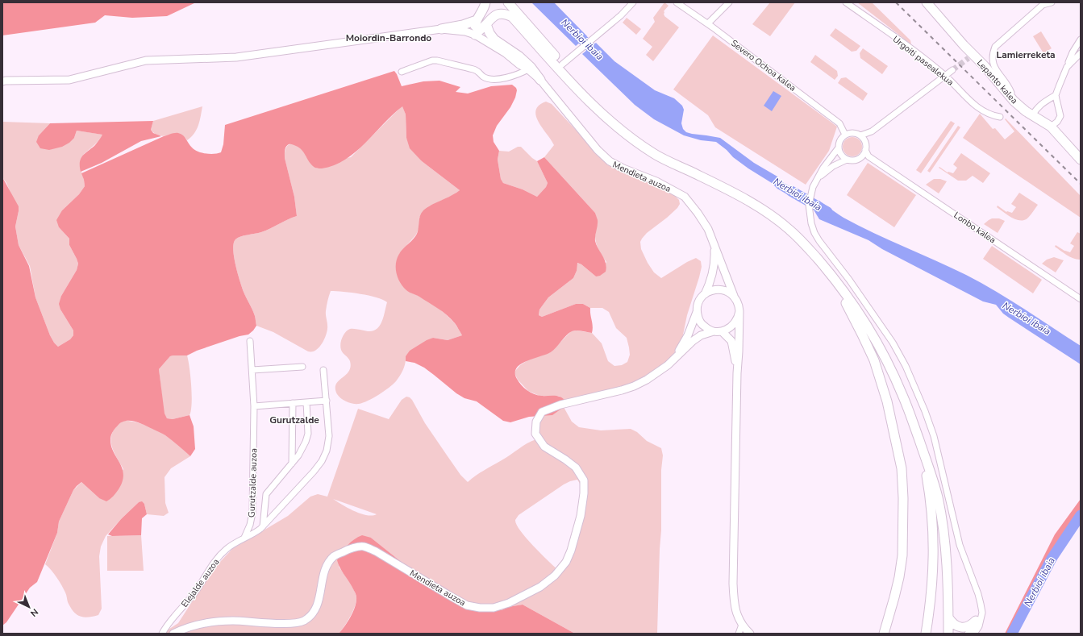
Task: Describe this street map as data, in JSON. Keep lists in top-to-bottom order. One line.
{"streets":{"main road":["Lepanto kalea"],"street":["Urgoiti pasealekua","Severo Ochoa kalea","Mendieta auzoa","Lonbo kalea","Gurutzalde auzoa","Elejalde auzoa"]},"crossings":[["Severo Ochoa kalea","Lonbo kalea"],["Gurutzalde auzoa","Elejalde auzoa"]],"districts":["Moiordin-Barrondo","Lamierreketa","Gurutzalde"],"water":["Nerbioi ibaia"],"north":"bottom right"}
